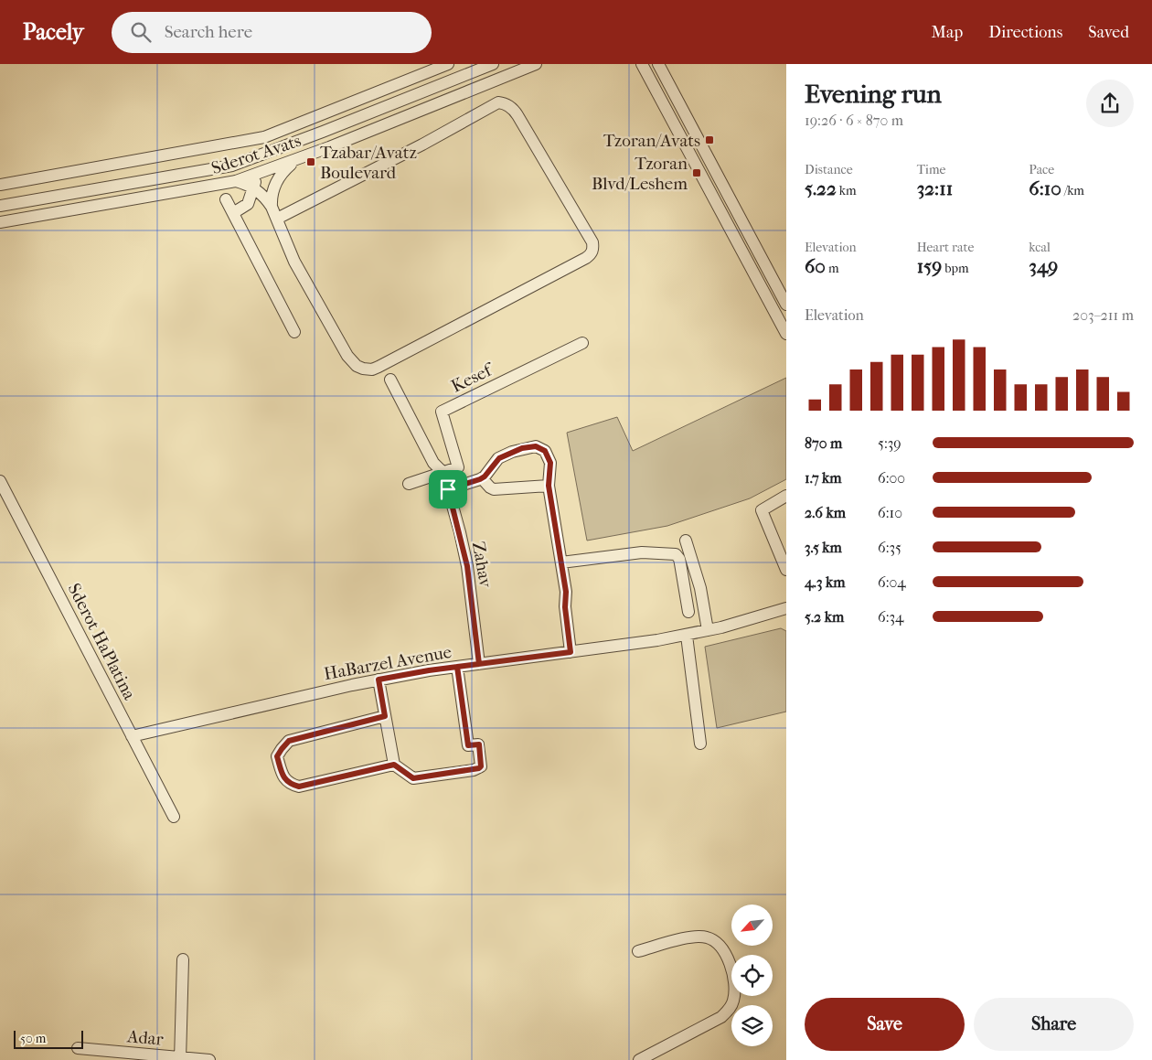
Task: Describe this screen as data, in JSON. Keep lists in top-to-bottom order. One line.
{"streets":{"street":["Sderot Avats","Kesef","Zahav","Sderot HaPlatina","HaBarzel Avenue","Adar"]},"crossings":[["Kesef","Zahav"],["Zahav","HaBarzel Avenue"],["Sderot HaPlatina","HaBarzel Avenue"]],"places":{"transit":["Tzoran/Avats","Tzabar/Avatz Boulevard","Tzoran Blvd/Leshem"]},"scale_bar":"50 m","north":"bottom left","page":{"header":"Pacely","search":"Search here","nav":["Map","Directions","Saved"],"heading":["Evening run","19:26 · 6 × 870 m"],"stats":[["Distance","5.22 km"],["Time","32:11"],["Pace","6:10 /km"],["Elevation","60 m"],["Heart rate","159 bpm"],["kcal","349"]],"chart":["Elevation","203–211 m"],"list":[{"name":"870 m","note":"5:39"},{"name":"1.7 km","note":"6:00"},{"name":"2.6 km","note":"6:10"},{"name":"3.5 km","note":"6:35"},{"name":"4.3 km","note":"6:04"},{"name":"5.2 km","note":"6:34"}],"buttons":["Save","Share"],"scale":"50 m"}}
